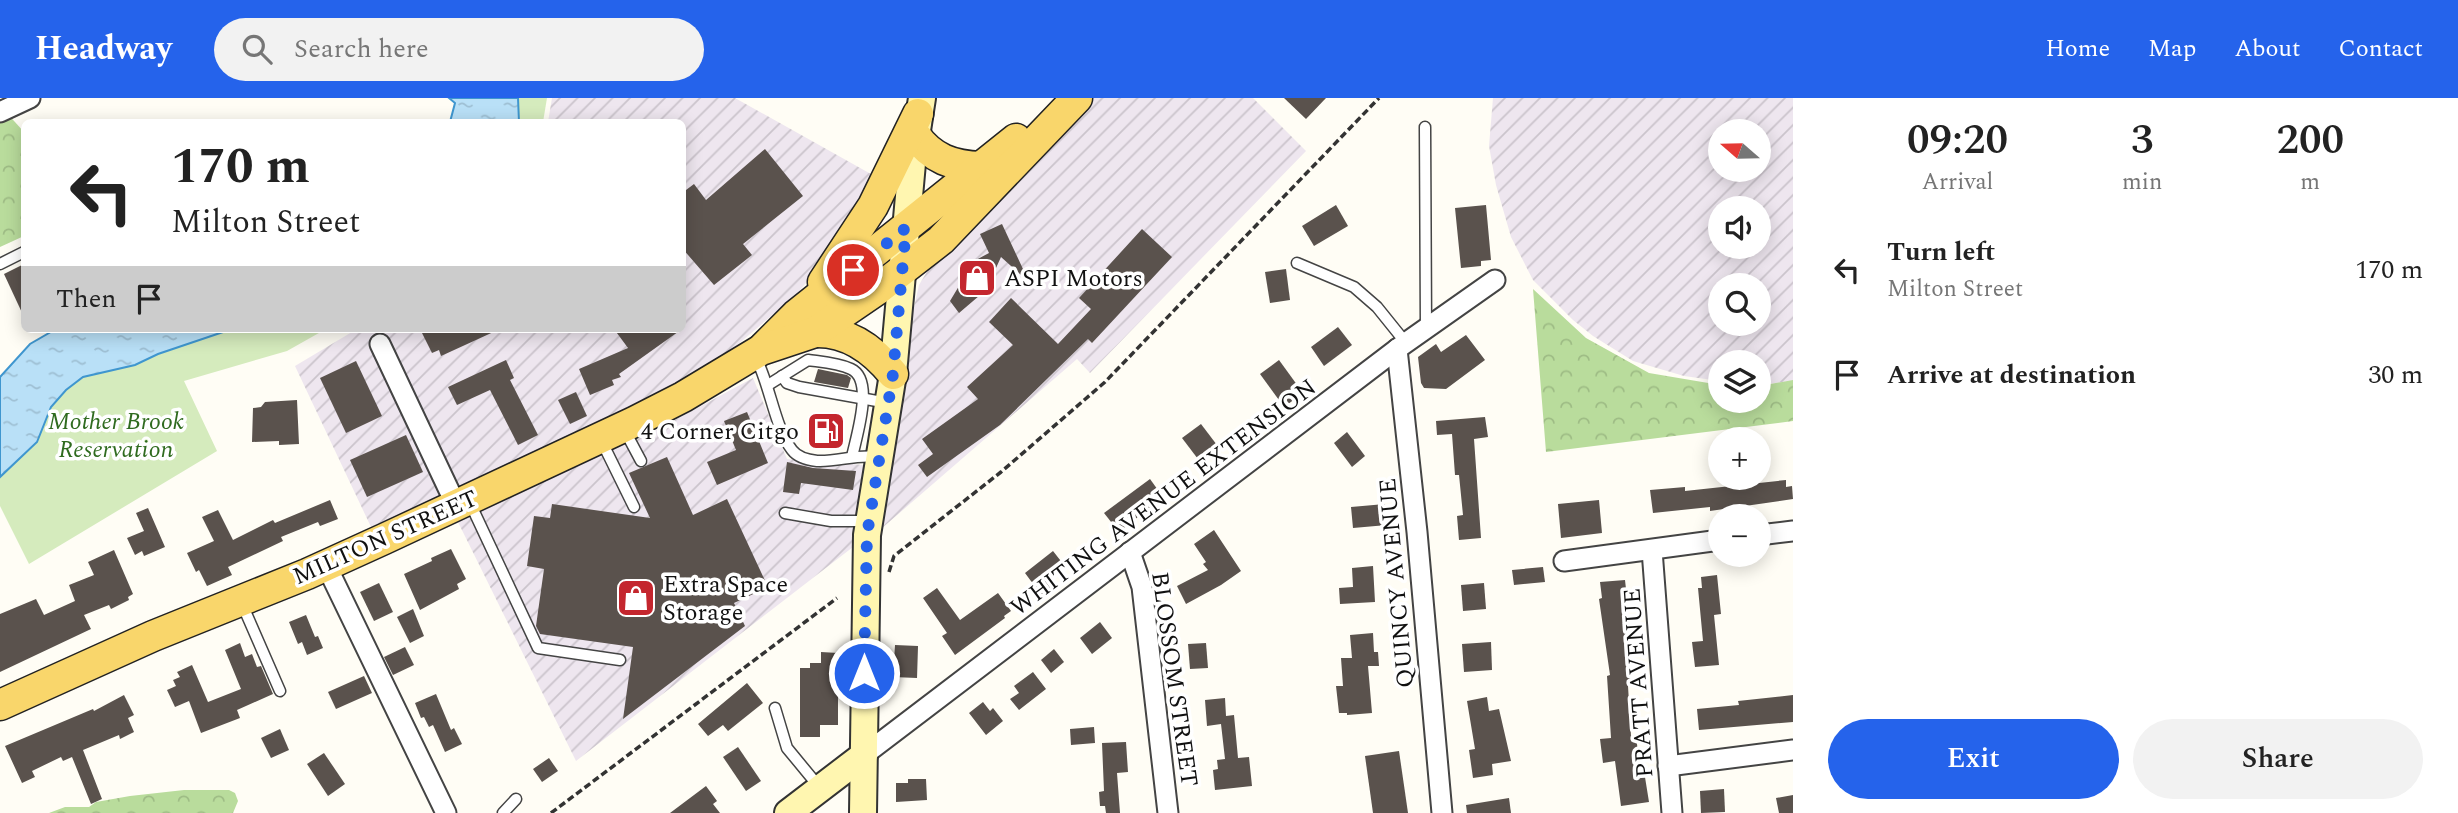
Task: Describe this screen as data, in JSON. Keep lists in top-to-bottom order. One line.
{"streets":{"main road":["MILTON STREET"],"street":["WHITING AVENUE EXTENSION","QUINCY AVENUE","BLOSSOM STREET","PRATT AVENUE"]},"crossings":[["WHITING AVENUE EXTENSION","QUINCY AVENUE"],["WHITING AVENUE EXTENSION","BLOSSOM STREET"]],"parks":["Mother Brook Reservation"],"places":{"shop":["ASPI Motors","Extra Space Storage"],"fuel station":["4 Corner Citgo"]},"north":"left","page":{"header":"Headway","search":"Search here","nav":["Home","Map","About","Contact"],"eta":["09:20","Arrival","3","min","200","m"],"map_buttons":["+","−"],"turn":["170 m","Milton Street"],"list":[{"name":"Turn left","note":"Milton Street","value":"170 m"},{"name":"Arrive at destination","value":"30 m"}],"then":"Then","buttons":["Exit","Share"]}}
